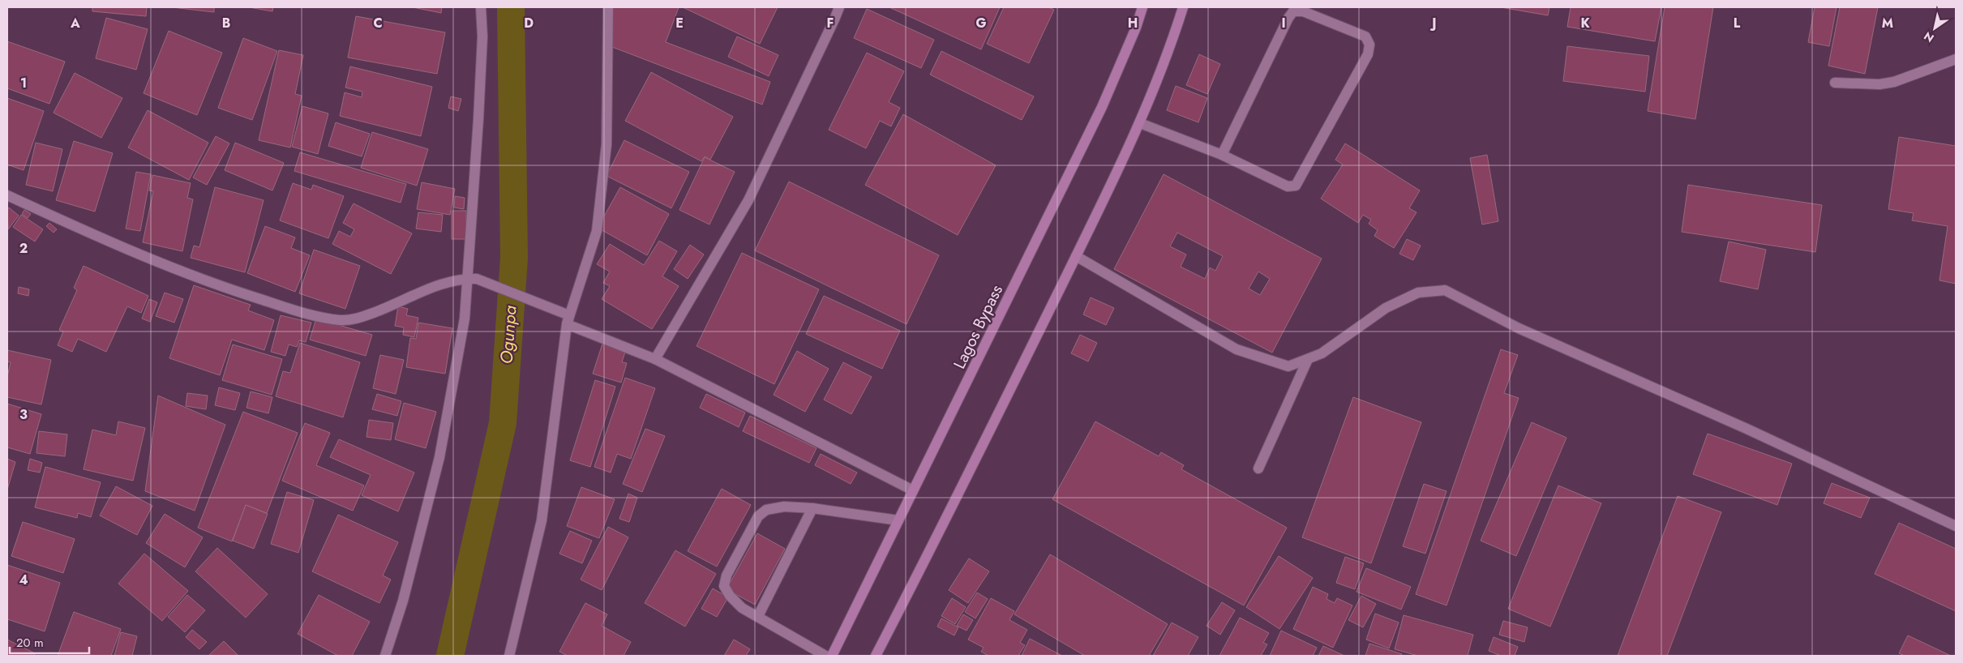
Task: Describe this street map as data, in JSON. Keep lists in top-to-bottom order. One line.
{"streets":{"main road":["Lagos Bypass"]},"water":["Ogunpa"],"scale_bar":"20 m","north":"bottom left","grid":{"columns":["A","B","C","D","E","F","G","H","I","J","K","L","M"],"rows":["1","2","3","4"]}}
